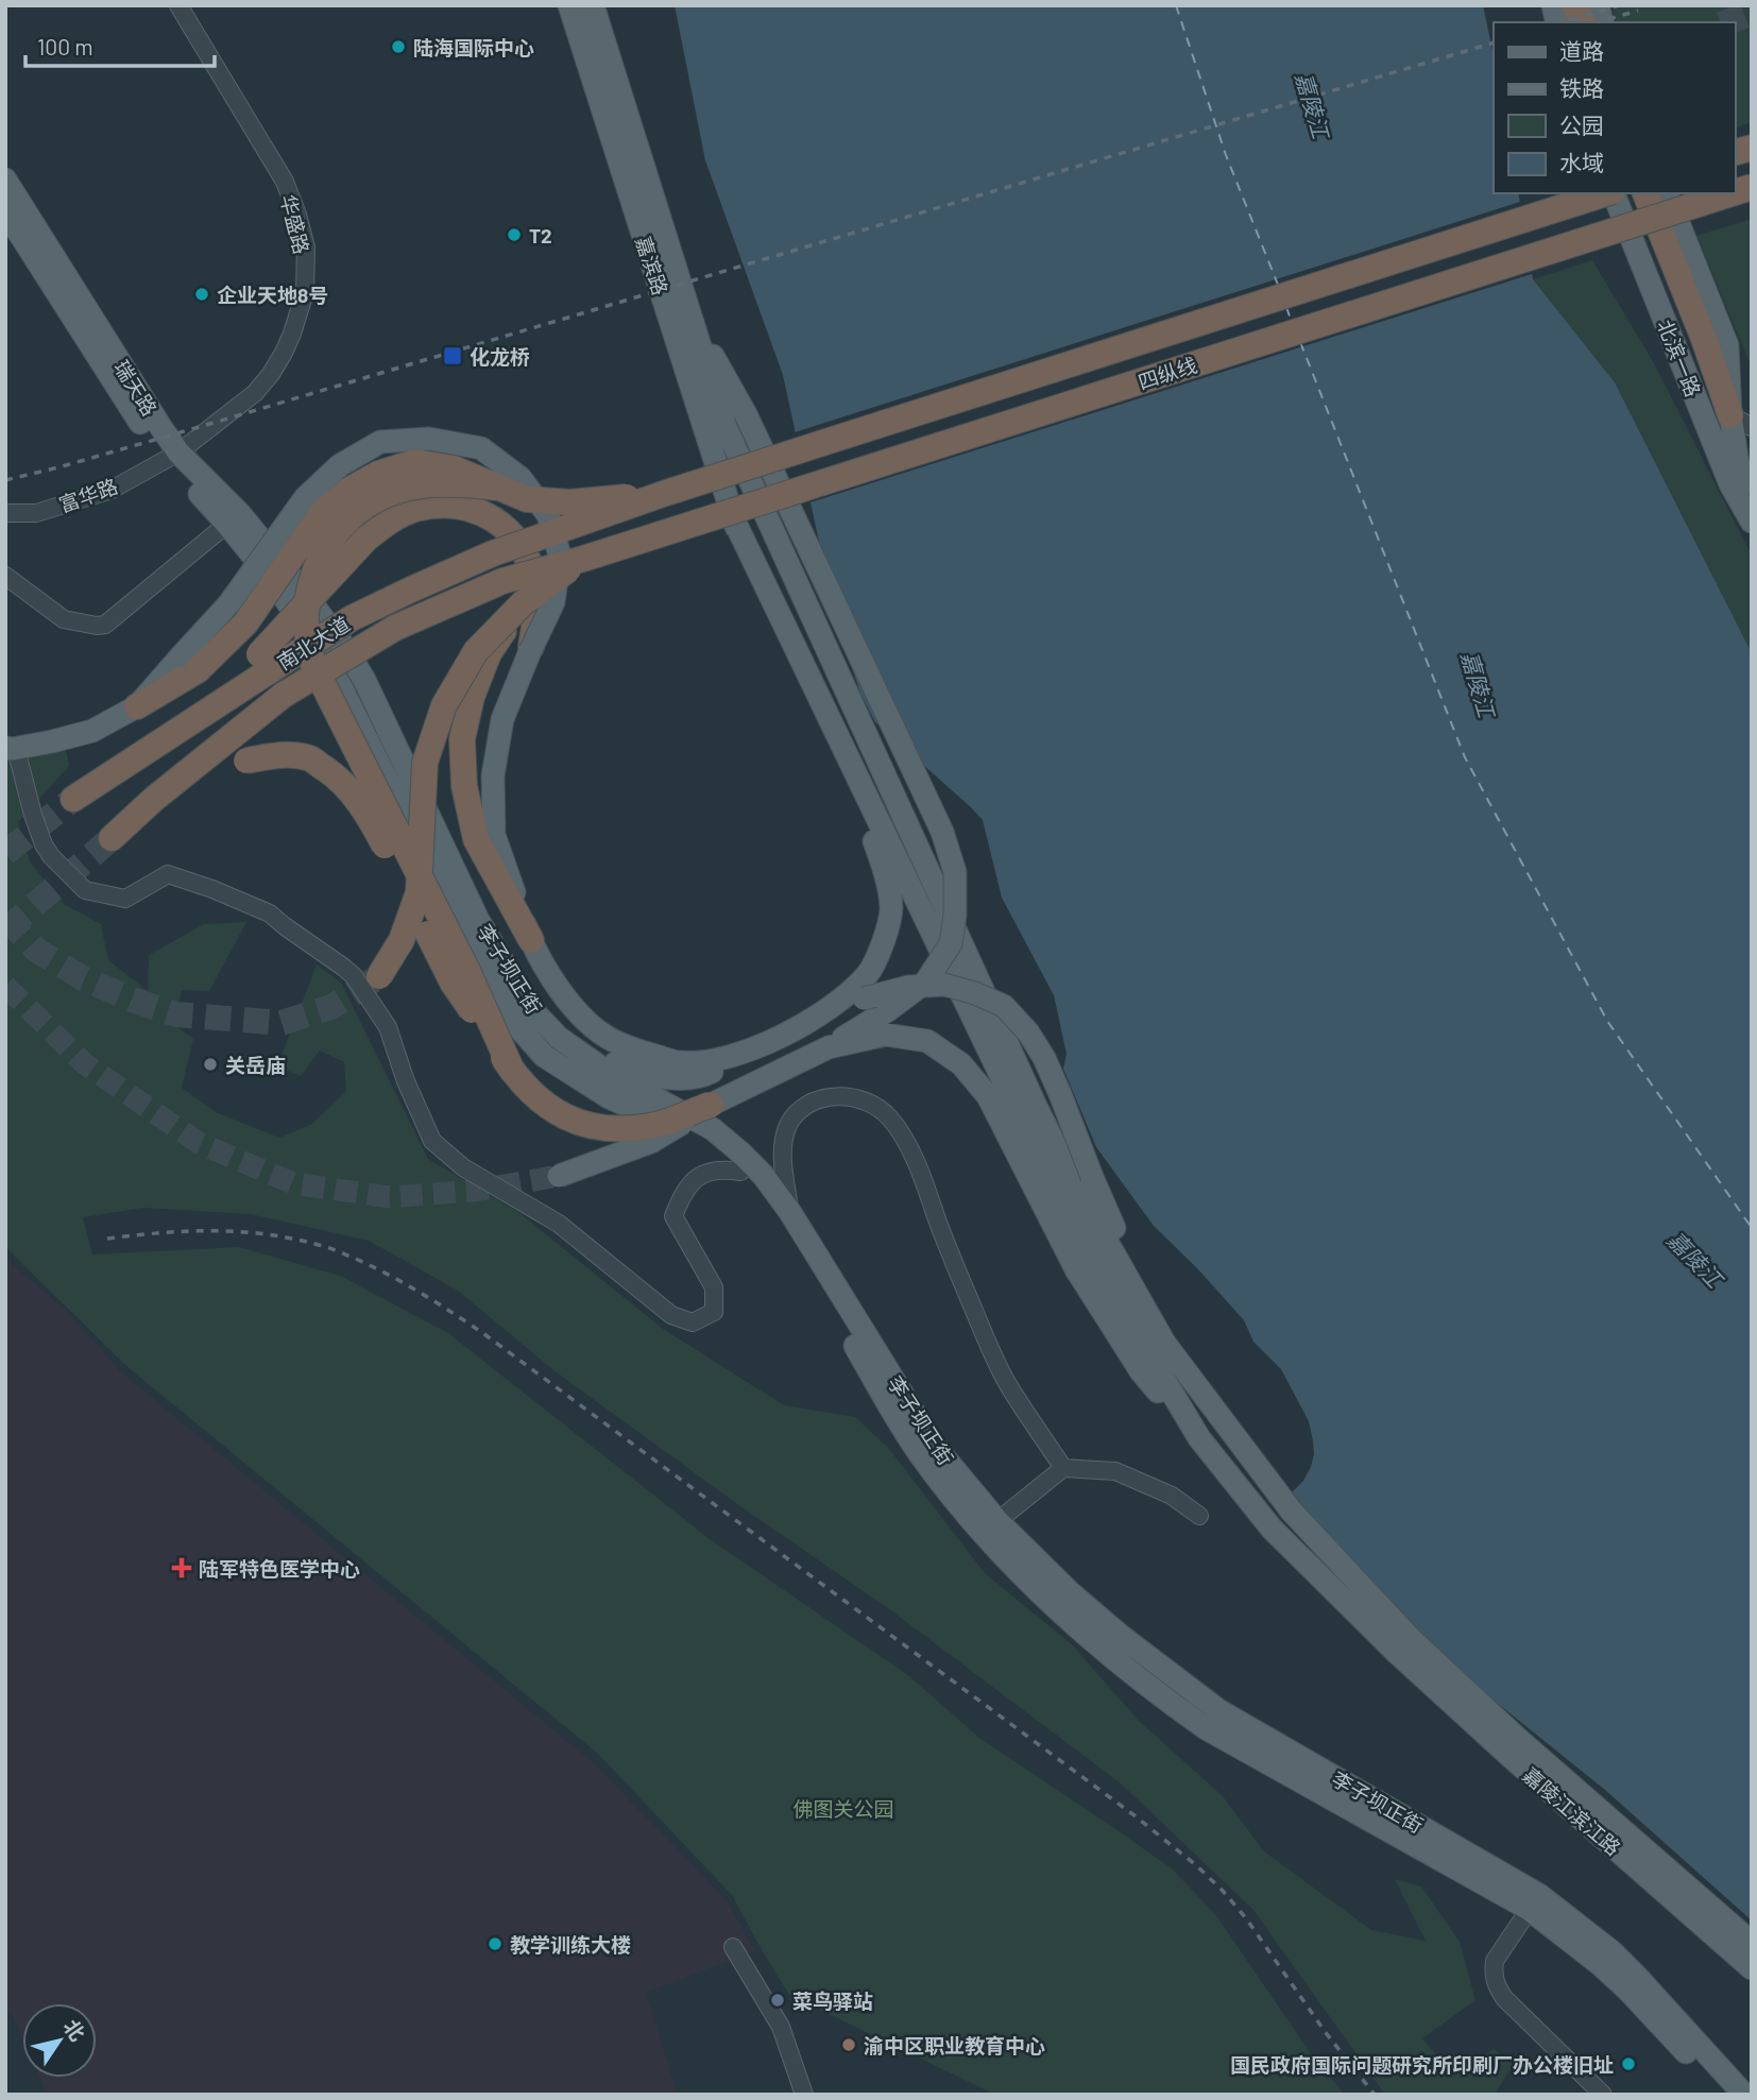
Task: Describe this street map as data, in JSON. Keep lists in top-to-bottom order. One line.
{"streets":{"highway":["四纵线","南北大道"],"main road":["嘉滨路","北滨一路","瑞天路","李子坝正街","嘉陵江滨江路"],"street":["华盛路","富华路"]},"crossings":[["华盛路","瑞天路"],["华盛路","富华路"],["四纵线","南北大道"],["瑞天路","富华路"],["瑞天路","李子坝正街"]],"water":["嘉陵江"],"parks":["佛图关公园"],"places":{"other":["陆海国际中心","T2","企业天地8号","关岳庙","教学训练大楼","菜鸟驿站","渝中区职业教育中心","国民政府国际问题研究所印刷厂办公楼旧址"],"transit":["化龙桥"],"health":["陆军特色医学中心"]},"legend":["道路","铁路","公园","水域"],"scale_bar":"100 m","north":"top right"}
